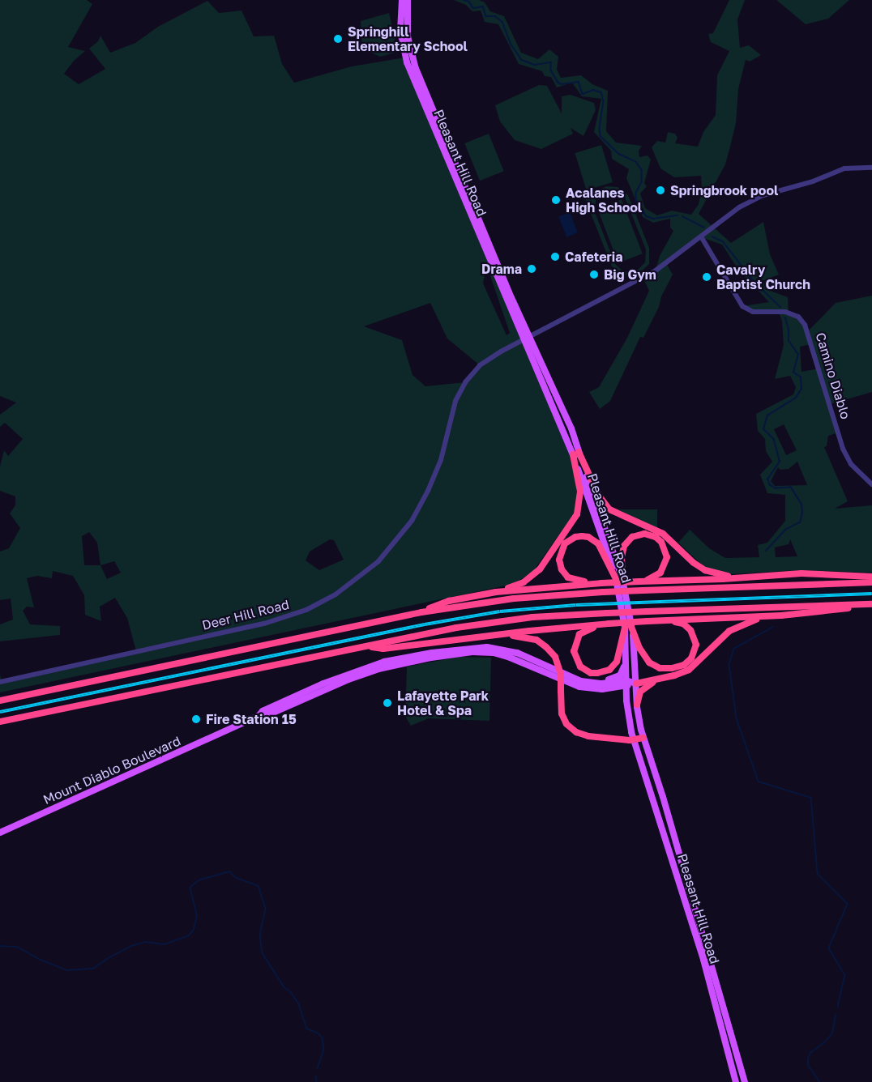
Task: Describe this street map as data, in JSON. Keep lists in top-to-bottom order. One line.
{"streets":{"main road":["Pleasant Hill Road","Mount Diablo Boulevard"],"street":["Camino Diablo","Deer Hill Road"]},"crossings":[["Pleasant Hill Road","Deer Hill Road"],["Pleasant Hill Road","Mount Diablo Boulevard"],["Camino Diablo","Deer Hill Road"]],"places":["Springhill Elementary School","Springbrook pool","Acalanes High School","Cafeteria","Drama","Big Gym","Cavalry Baptist Church","Lafayette Park Hotel & Spa","Fire Station 15"]}
